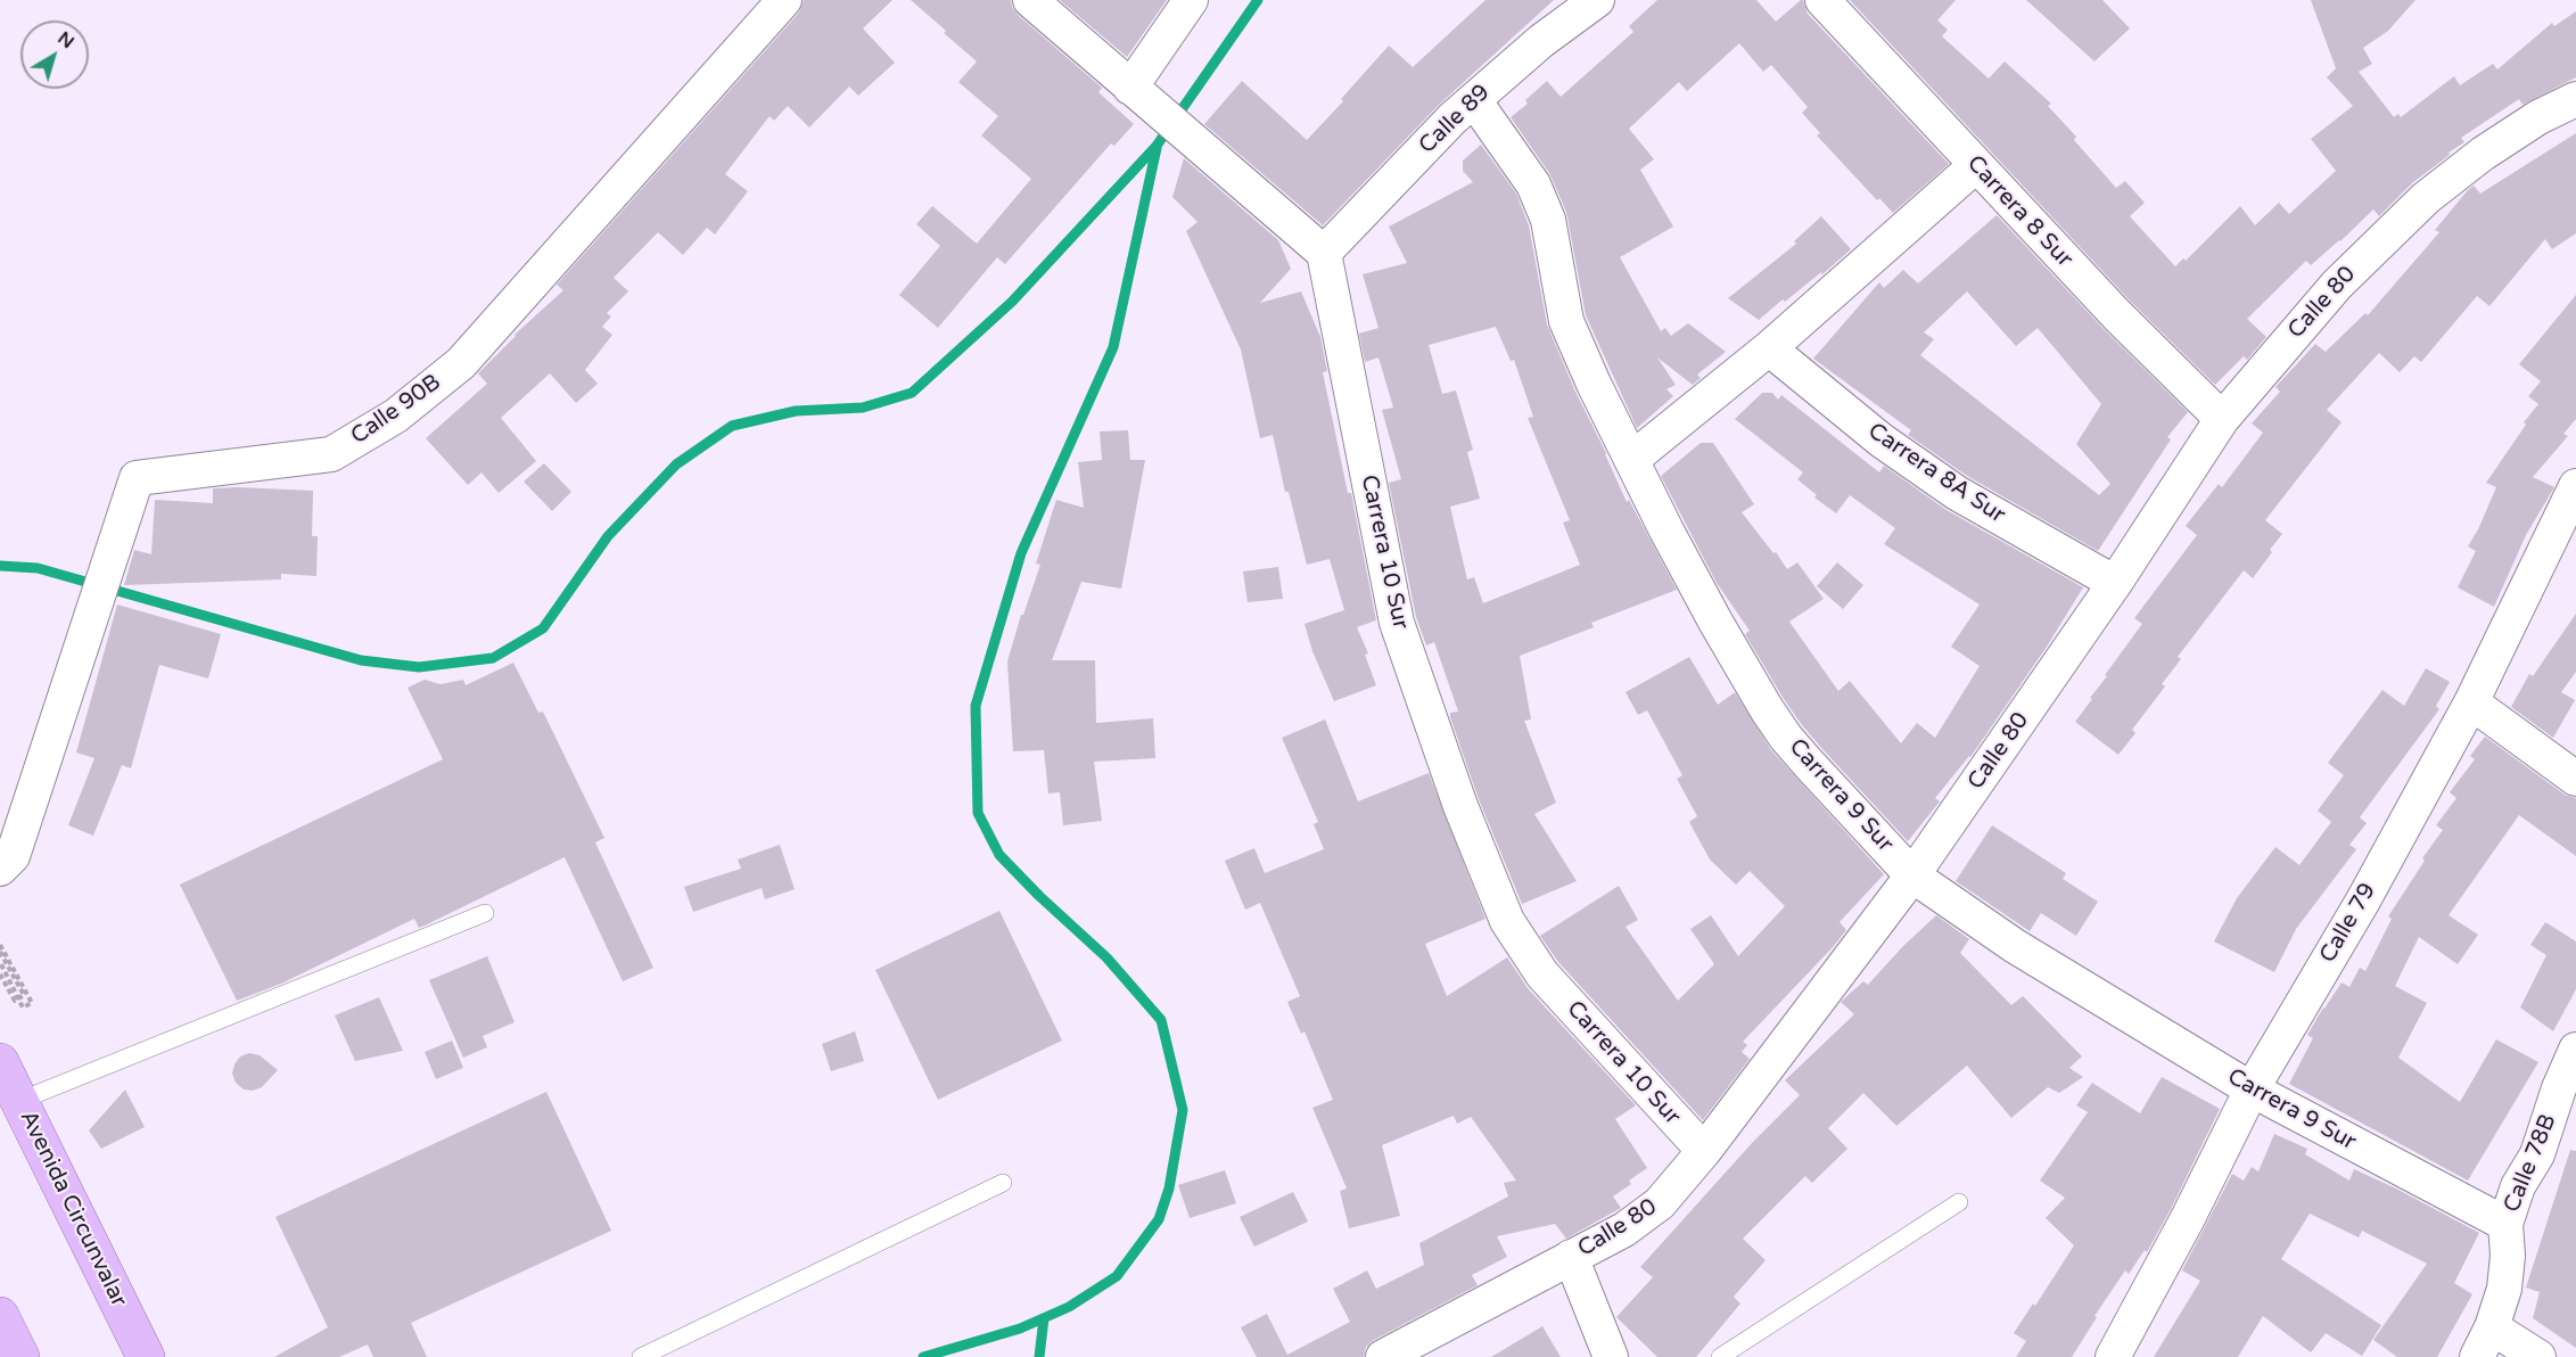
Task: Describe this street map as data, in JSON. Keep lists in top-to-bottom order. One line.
{"streets":{"highway":["Avenida Circunvalar"],"street":["Calle 89","Carrera 8 Sur","Calle 80","Calle 90B","Carrera 8A Sur","Carrera 10 Sur","Carrera 9 Sur","Calle 79","Calle 78B"]},"crossings":[["Calle 89","Carrera 10 Sur"],["Calle 89","Carrera 9 Sur"],["Carrera 8 Sur","Calle 80"],["Calle 80","Carrera 8A Sur"],["Calle 80","Carrera 10 Sur"],["Calle 80","Carrera 9 Sur"],["Carrera 9 Sur","Calle 79"],["Carrera 9 Sur","Calle 78B"]],"north":"top right"}
